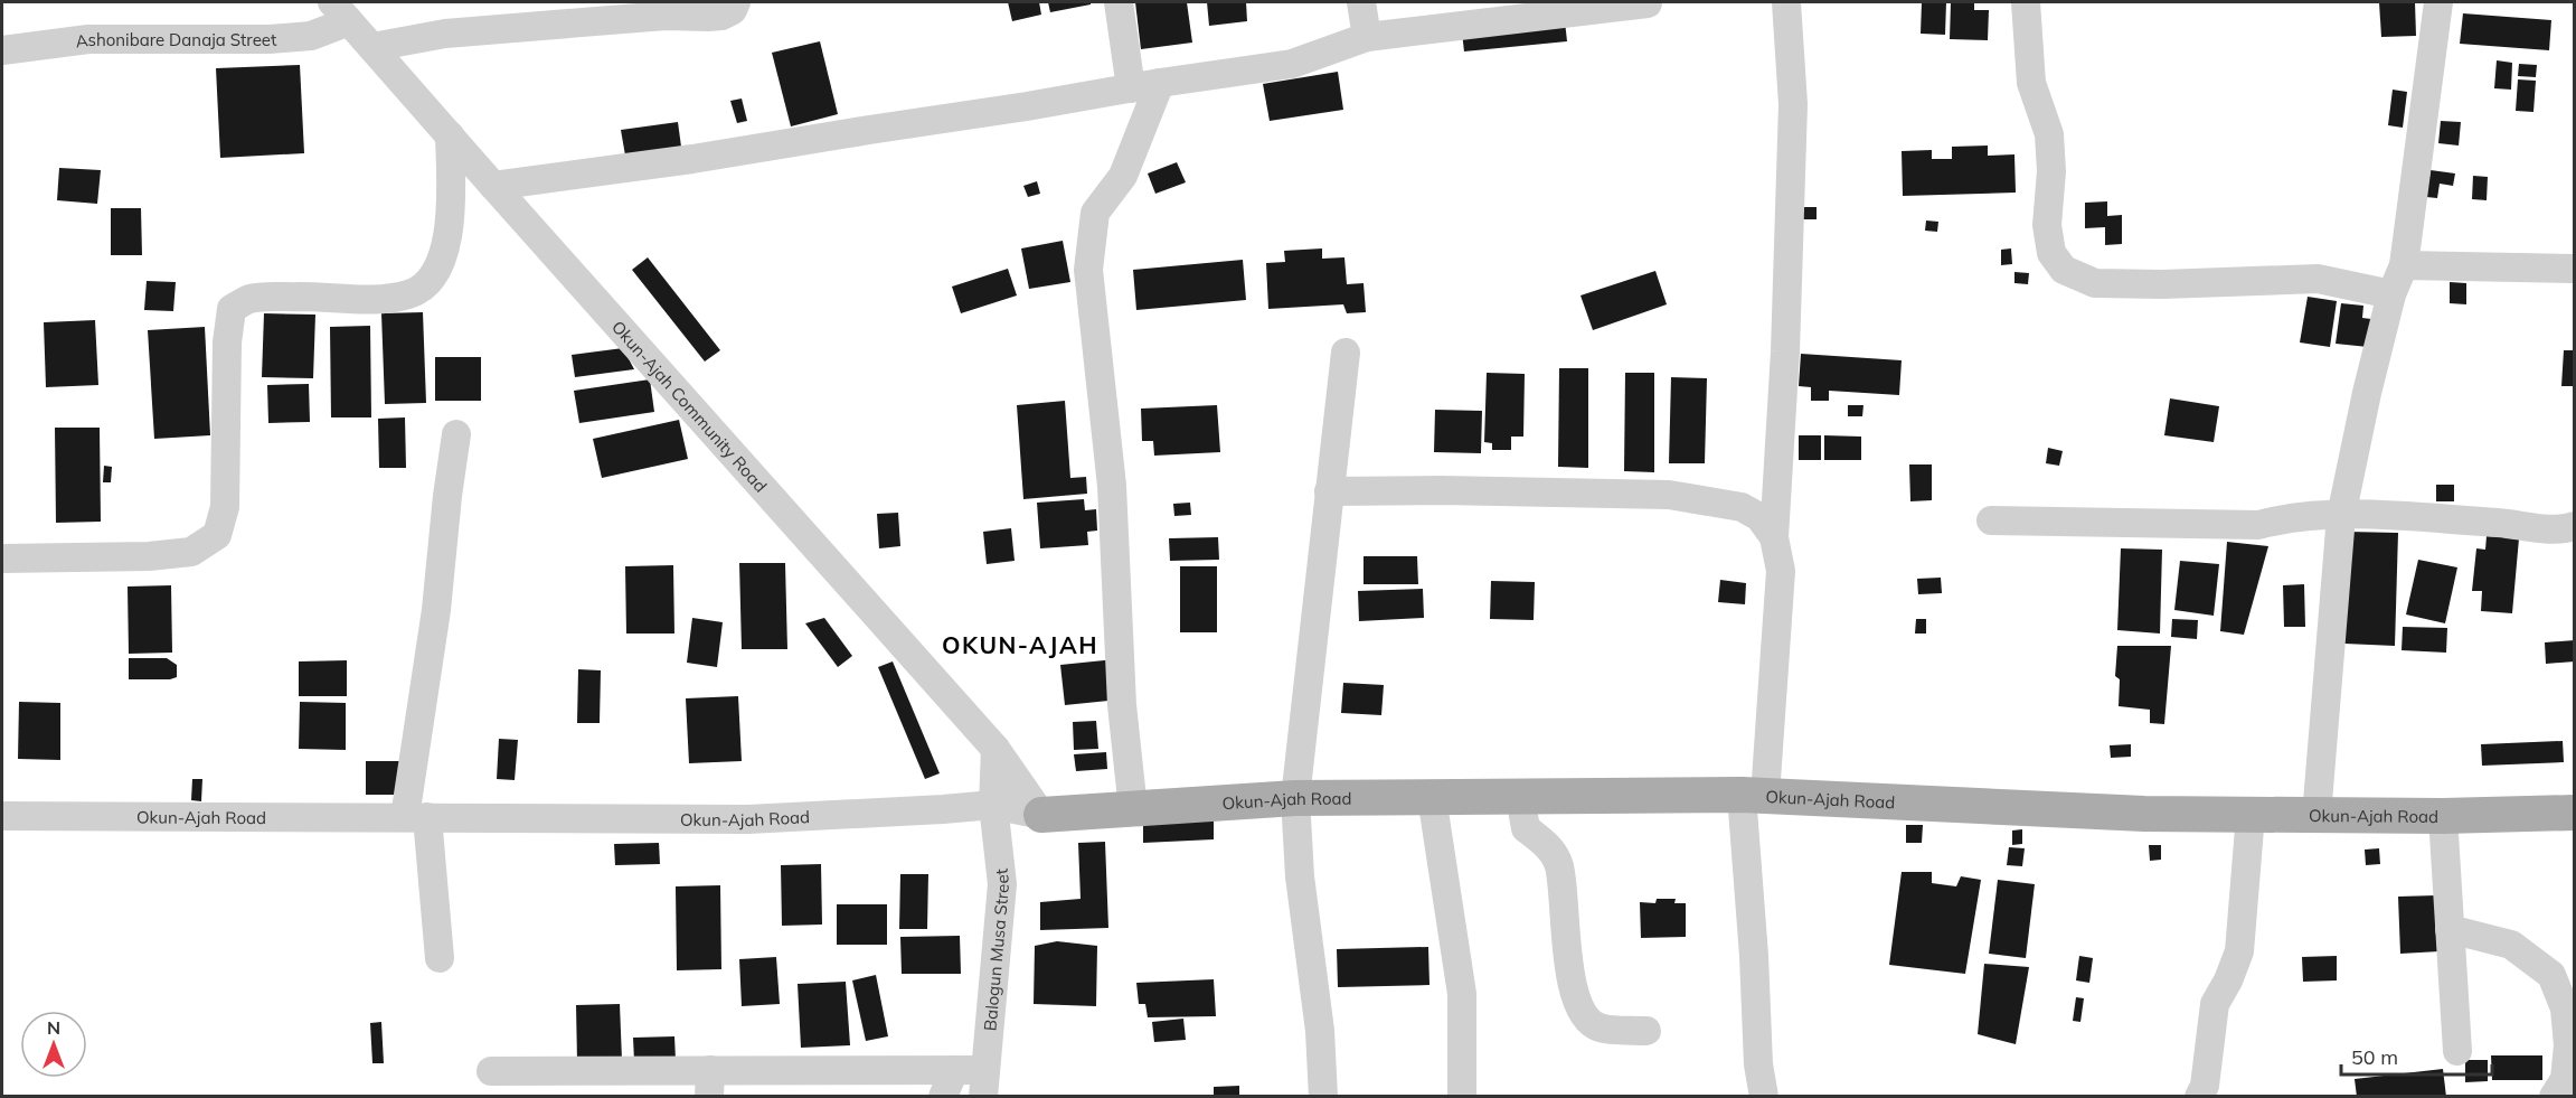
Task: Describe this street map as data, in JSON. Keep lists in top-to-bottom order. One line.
{"streets":{"main road":["Okun-Ajah Road"],"street":["Ashonibare Danaja Street","Okun-Ajah Community Road","Balogun Musa Street"]},"crossings":[["Ashonibare Danaja Street","Okun-Ajah Community Road"],["Okun-Ajah Community Road","Okun-Ajah Road"],["Okun-Ajah Community Road","Balogun Musa Street"],["Okun-Ajah Road","Balogun Musa Street"]],"districts":["OKUN-AJAH"],"scale_bar":"50 m","north":"top"}
